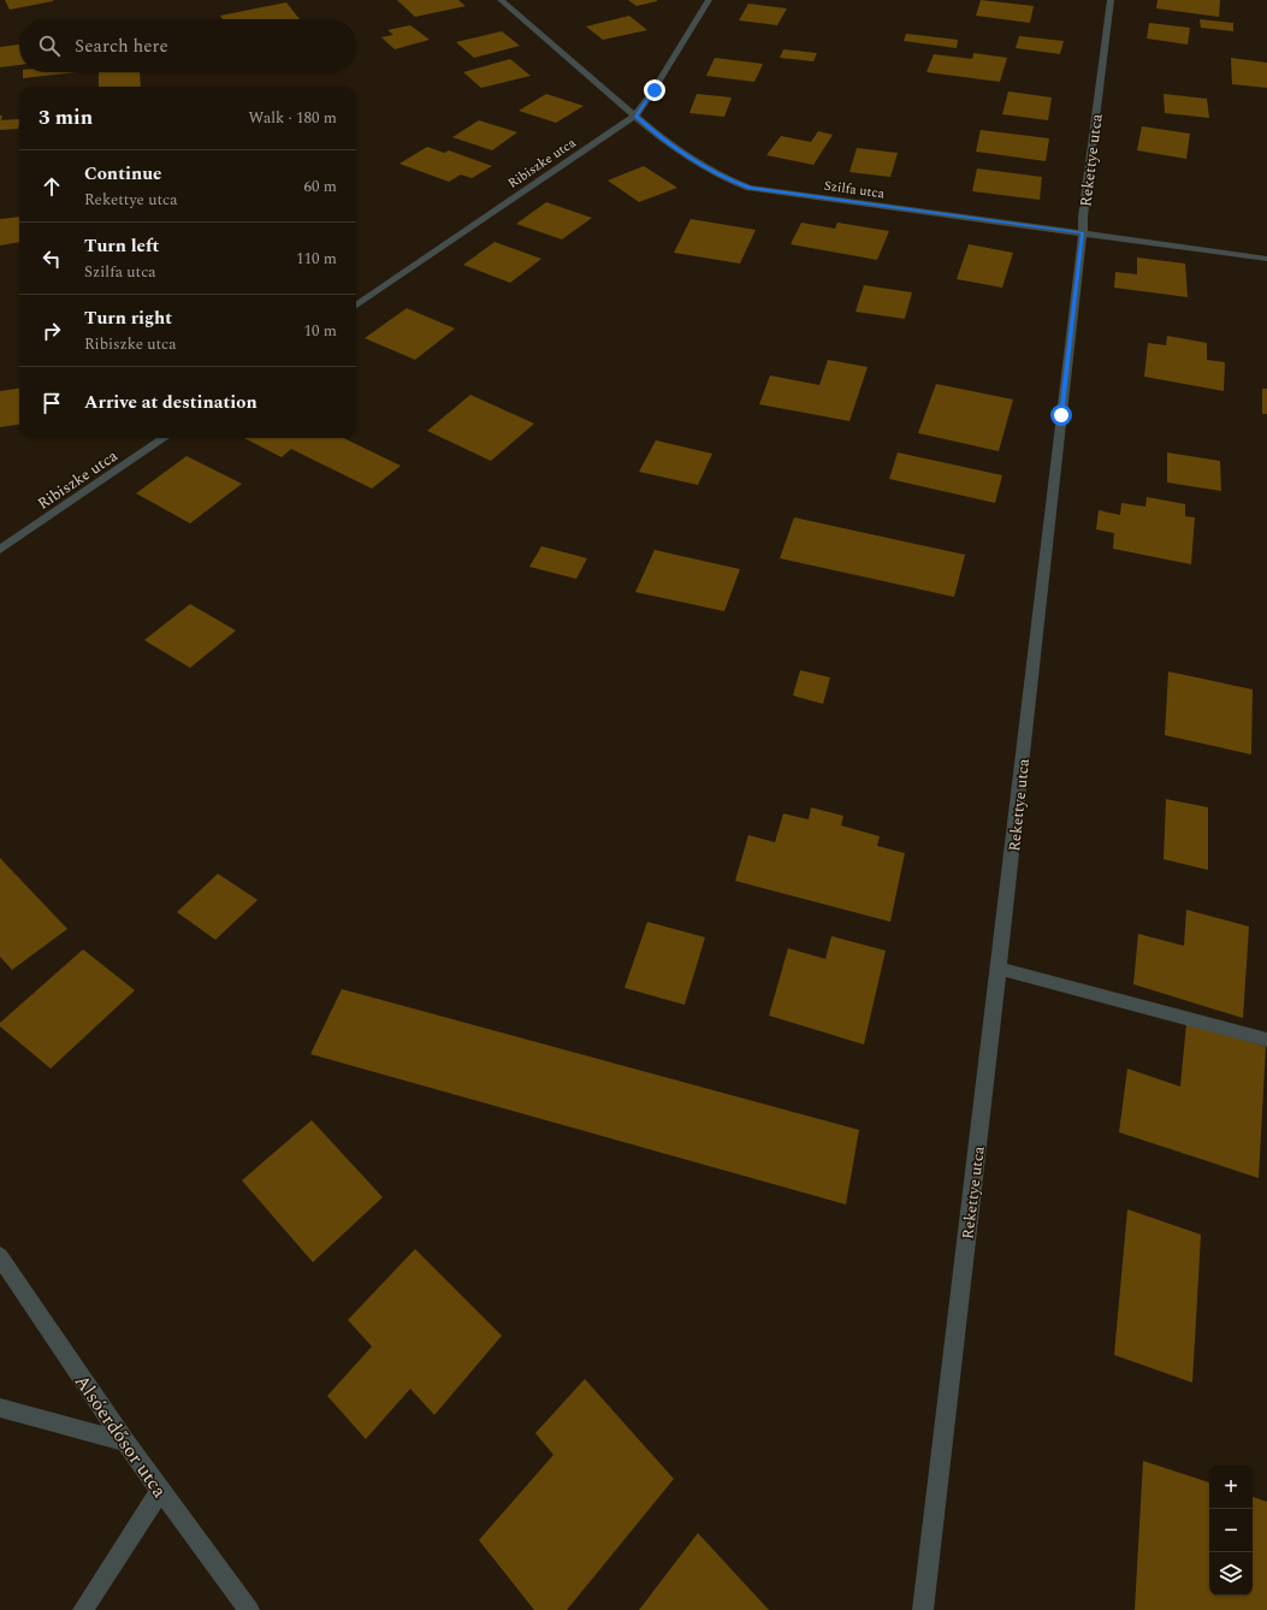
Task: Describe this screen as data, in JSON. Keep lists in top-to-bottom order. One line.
{"streets":{"street":["Rekettye utca","Ribiszke utca","Szilfa utca","Alsóerdősor utca"]},"crossings":[["Rekettye utca","Szilfa utca"],["Ribiszke utca","Szilfa utca"]],"page":{"search":"Search here","heading":["3 min","Walk · 180 m"],"list":[["Continue","Rekettye utca","60 m"],["Turn left","Szilfa utca","110 m"],["Turn right","Ribiszke utca","10 m"],"Arrive at destination"],"map_buttons":["+","−"]}}
